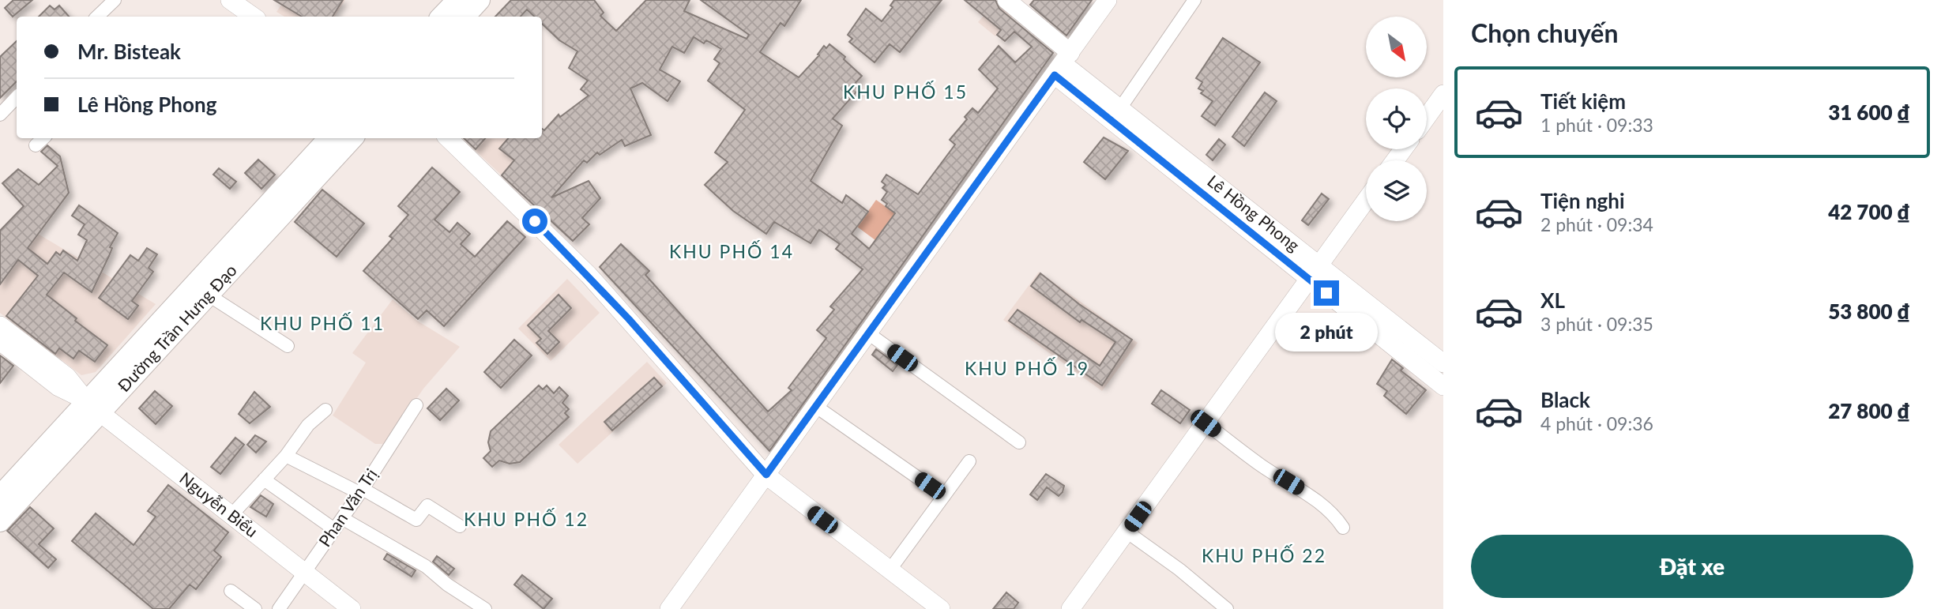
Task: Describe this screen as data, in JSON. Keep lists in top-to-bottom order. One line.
{"streets":{"main road":["Lê Hồng Phong","Đường Trần Hưng Đạo","Nguyễn Biểu"],"street":["Phan Văn Trị"]},"crossings":[["Đường Trần Hưng Đạo","Nguyễn Biểu"],["Nguyễn Biểu","Phan Văn Trị"]],"districts":["KHU PHỐ 15","KHU PHỐ 14","KHU PHỐ 11","KHU PHỐ 19","KHU PHỐ 12","KHU PHỐ 22"],"north":"bottom right","page":{"heading":"Chọn chuyến","banner":["Mr. Bisteak","Lê Hồng Phong"],"list":[{"name":"Tiết kiệm","note":"1 phút · 09:33","value":"31 600 ₫"},{"name":"Tiện nghi","note":"2 phút · 09:34","value":"42 700 ₫"},{"name":"XL","note":"3 phút · 09:35","value":"53 800 ₫"},{"name":"Black","note":"4 phút · 09:36","value":"27 800 ₫"}],"bubble":"2 phút","buttons":"Đặt xe"}}
